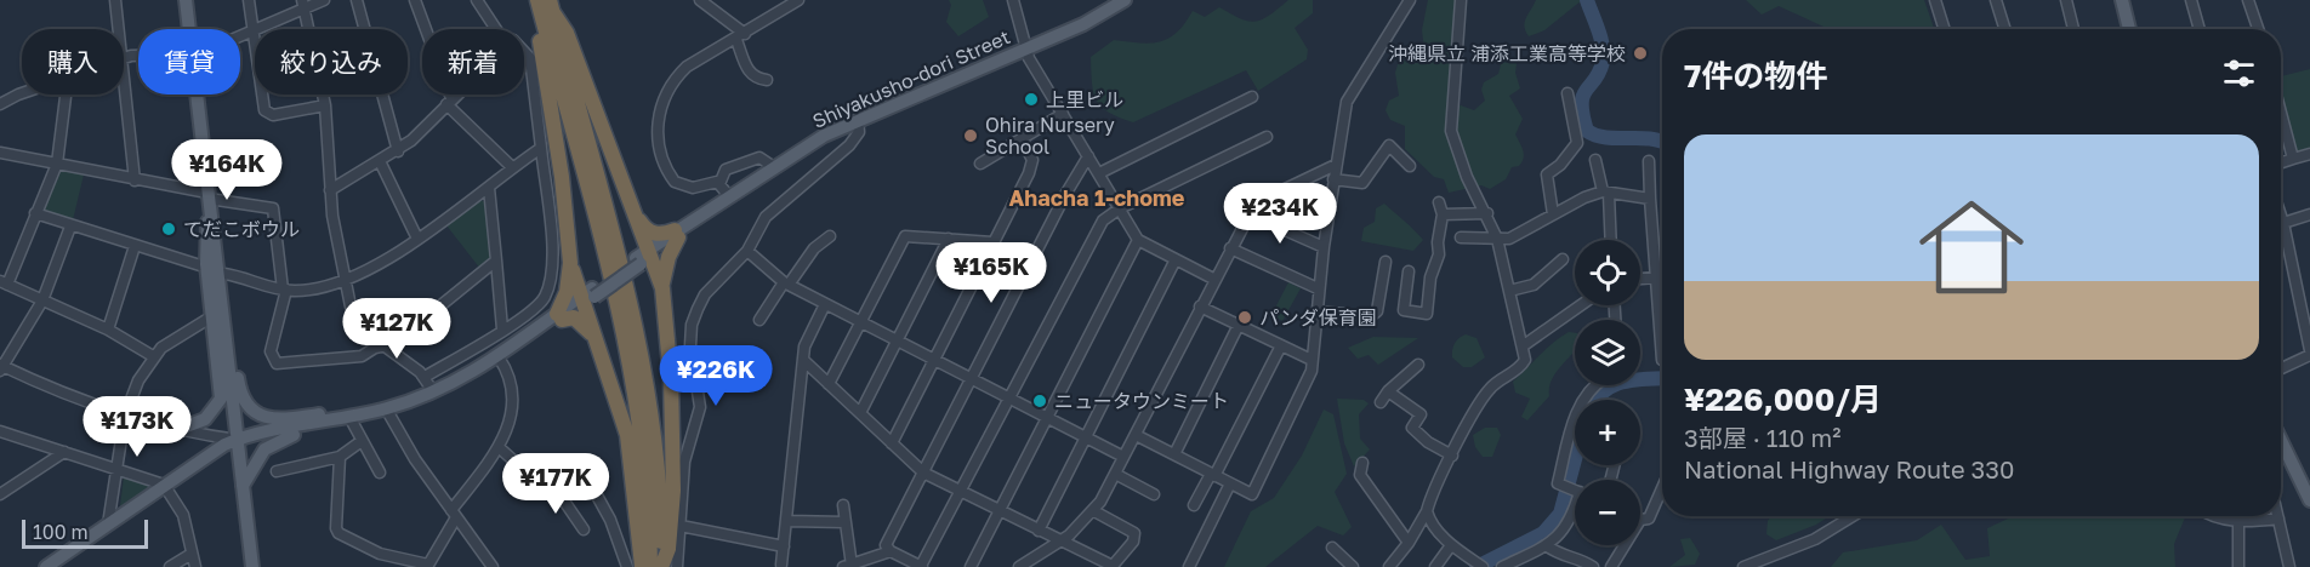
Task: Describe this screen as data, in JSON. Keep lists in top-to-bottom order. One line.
{"streets":{"main road":["Shiyakusho-dori Street"]},"districts":["Ahacha 1-chome"],"places":["沖縄県立 浦添工業高等学校","上里ビル","Ohira Nursery School","てだこボウル","パンダ保育園","ニュータウンミート"],"scale_bar":"100 m","page":{"chip":["購入","賃貸","絞り込み","新着"],"heading":"7件の物件","list":[{"name":"¥226,000/月","note":"3部屋 · 110 m² · National Highway Route 330"}],"price":["¥164K","¥234K","¥165K","¥127K","¥226K","¥173K","¥177K"],"map_buttons":["+","−"],"scale":"100 m"}}
